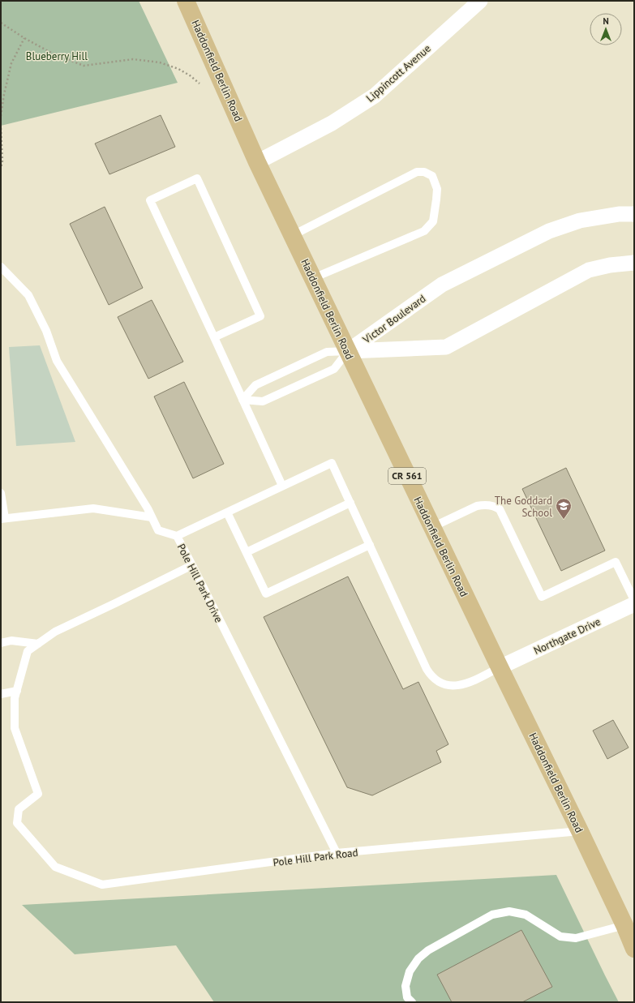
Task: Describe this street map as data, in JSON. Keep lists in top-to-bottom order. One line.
{"streets":{"main road":["Haddonfield Berlin Road","CR 561"],"street":["Lippincott Avenue","Victor Boulevard","Northgate Drive"],"lane":["Pole Hill Park Drive","Pole Hill Park Road"]},"crossings":[["Haddonfield Berlin Road","Lippincott Avenue"],["Haddonfield Berlin Road","Victor Boulevard"],["Haddonfield Berlin Road","Northgate Drive"],["Haddonfield Berlin Road","Pole Hill Park Road"],["Pole Hill Park Drive","Pole Hill Park Road"]],"parks":["Blueberry Hill"],"places":{"school or university":["The Goddard School"]},"north":"top"}
